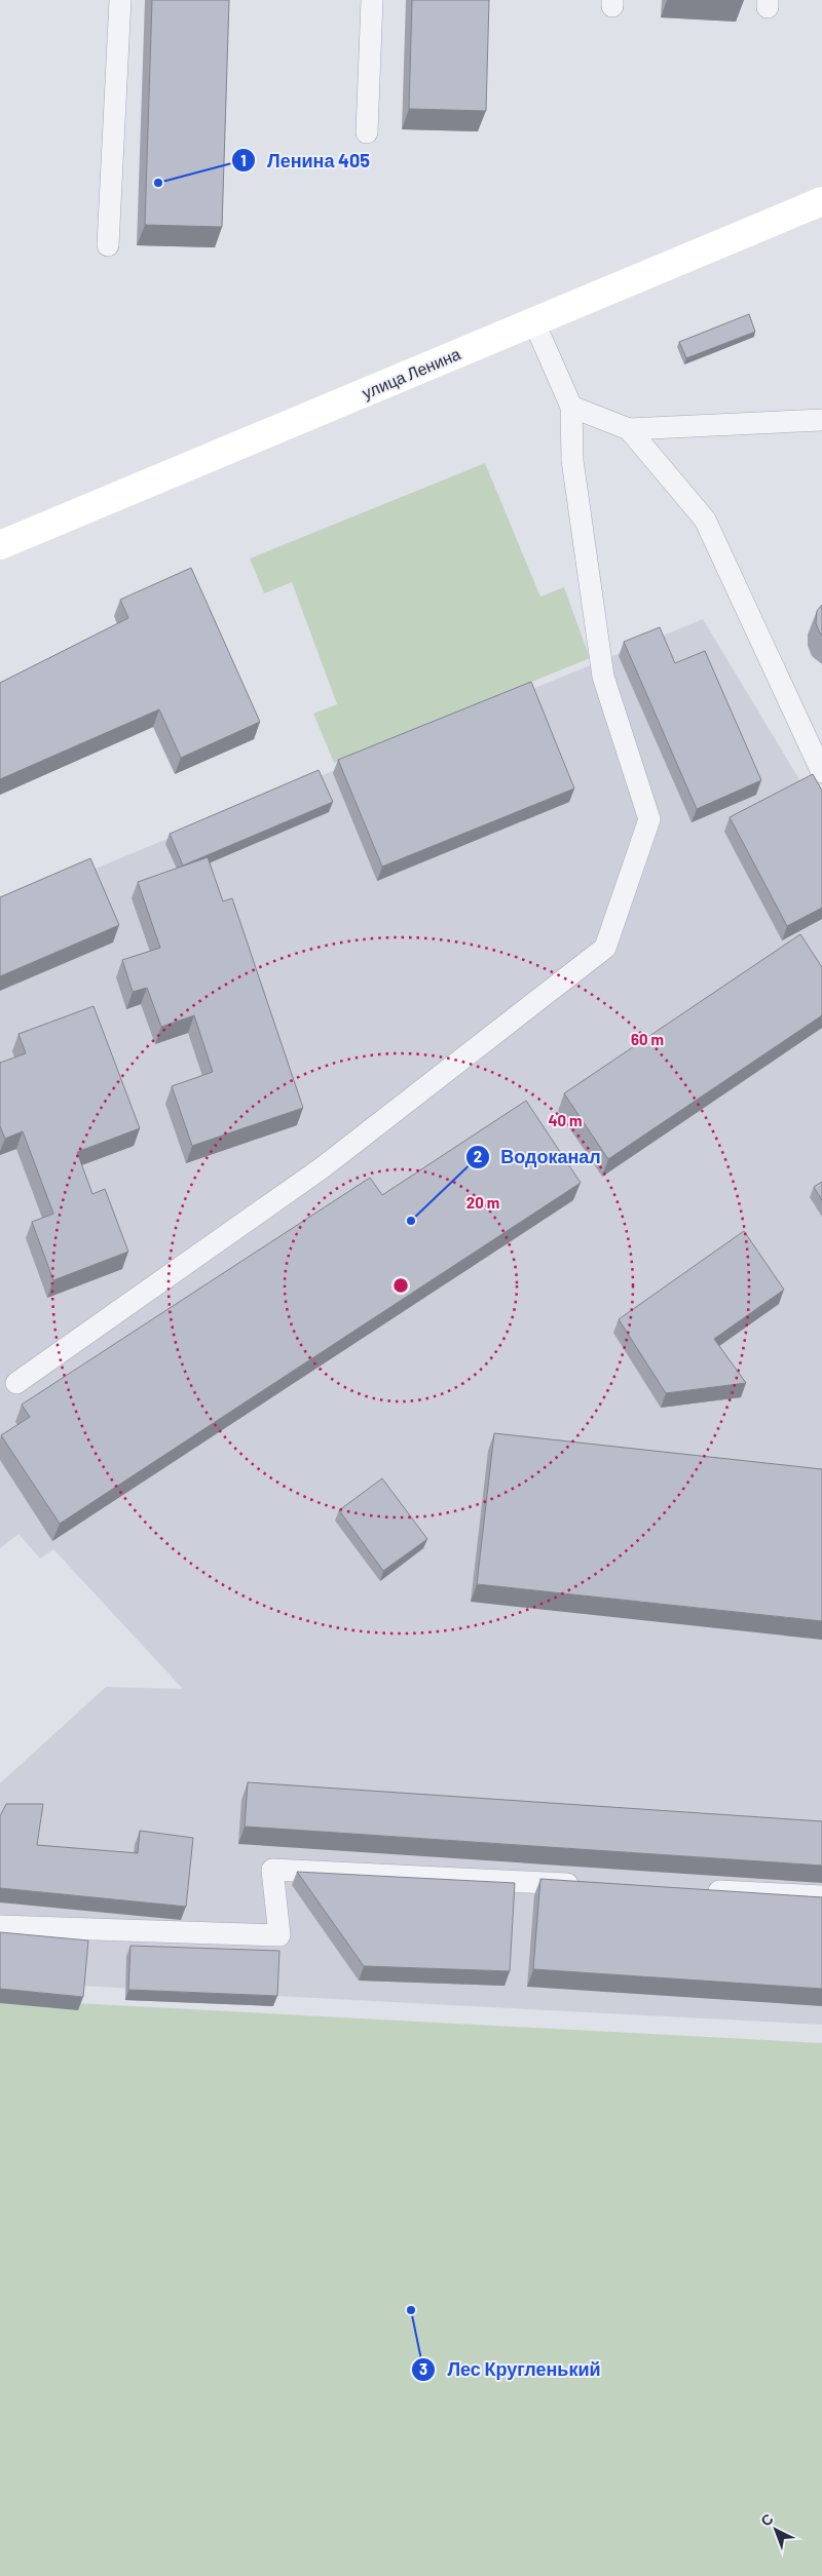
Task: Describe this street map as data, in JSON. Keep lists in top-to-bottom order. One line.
{"streets":{"main road":["улица Ленина"]},"places":["Ленина 405","Водоканал","Лес Кругленький"],"north":"top left","rings":["60 m","40 m","20 m"]}
